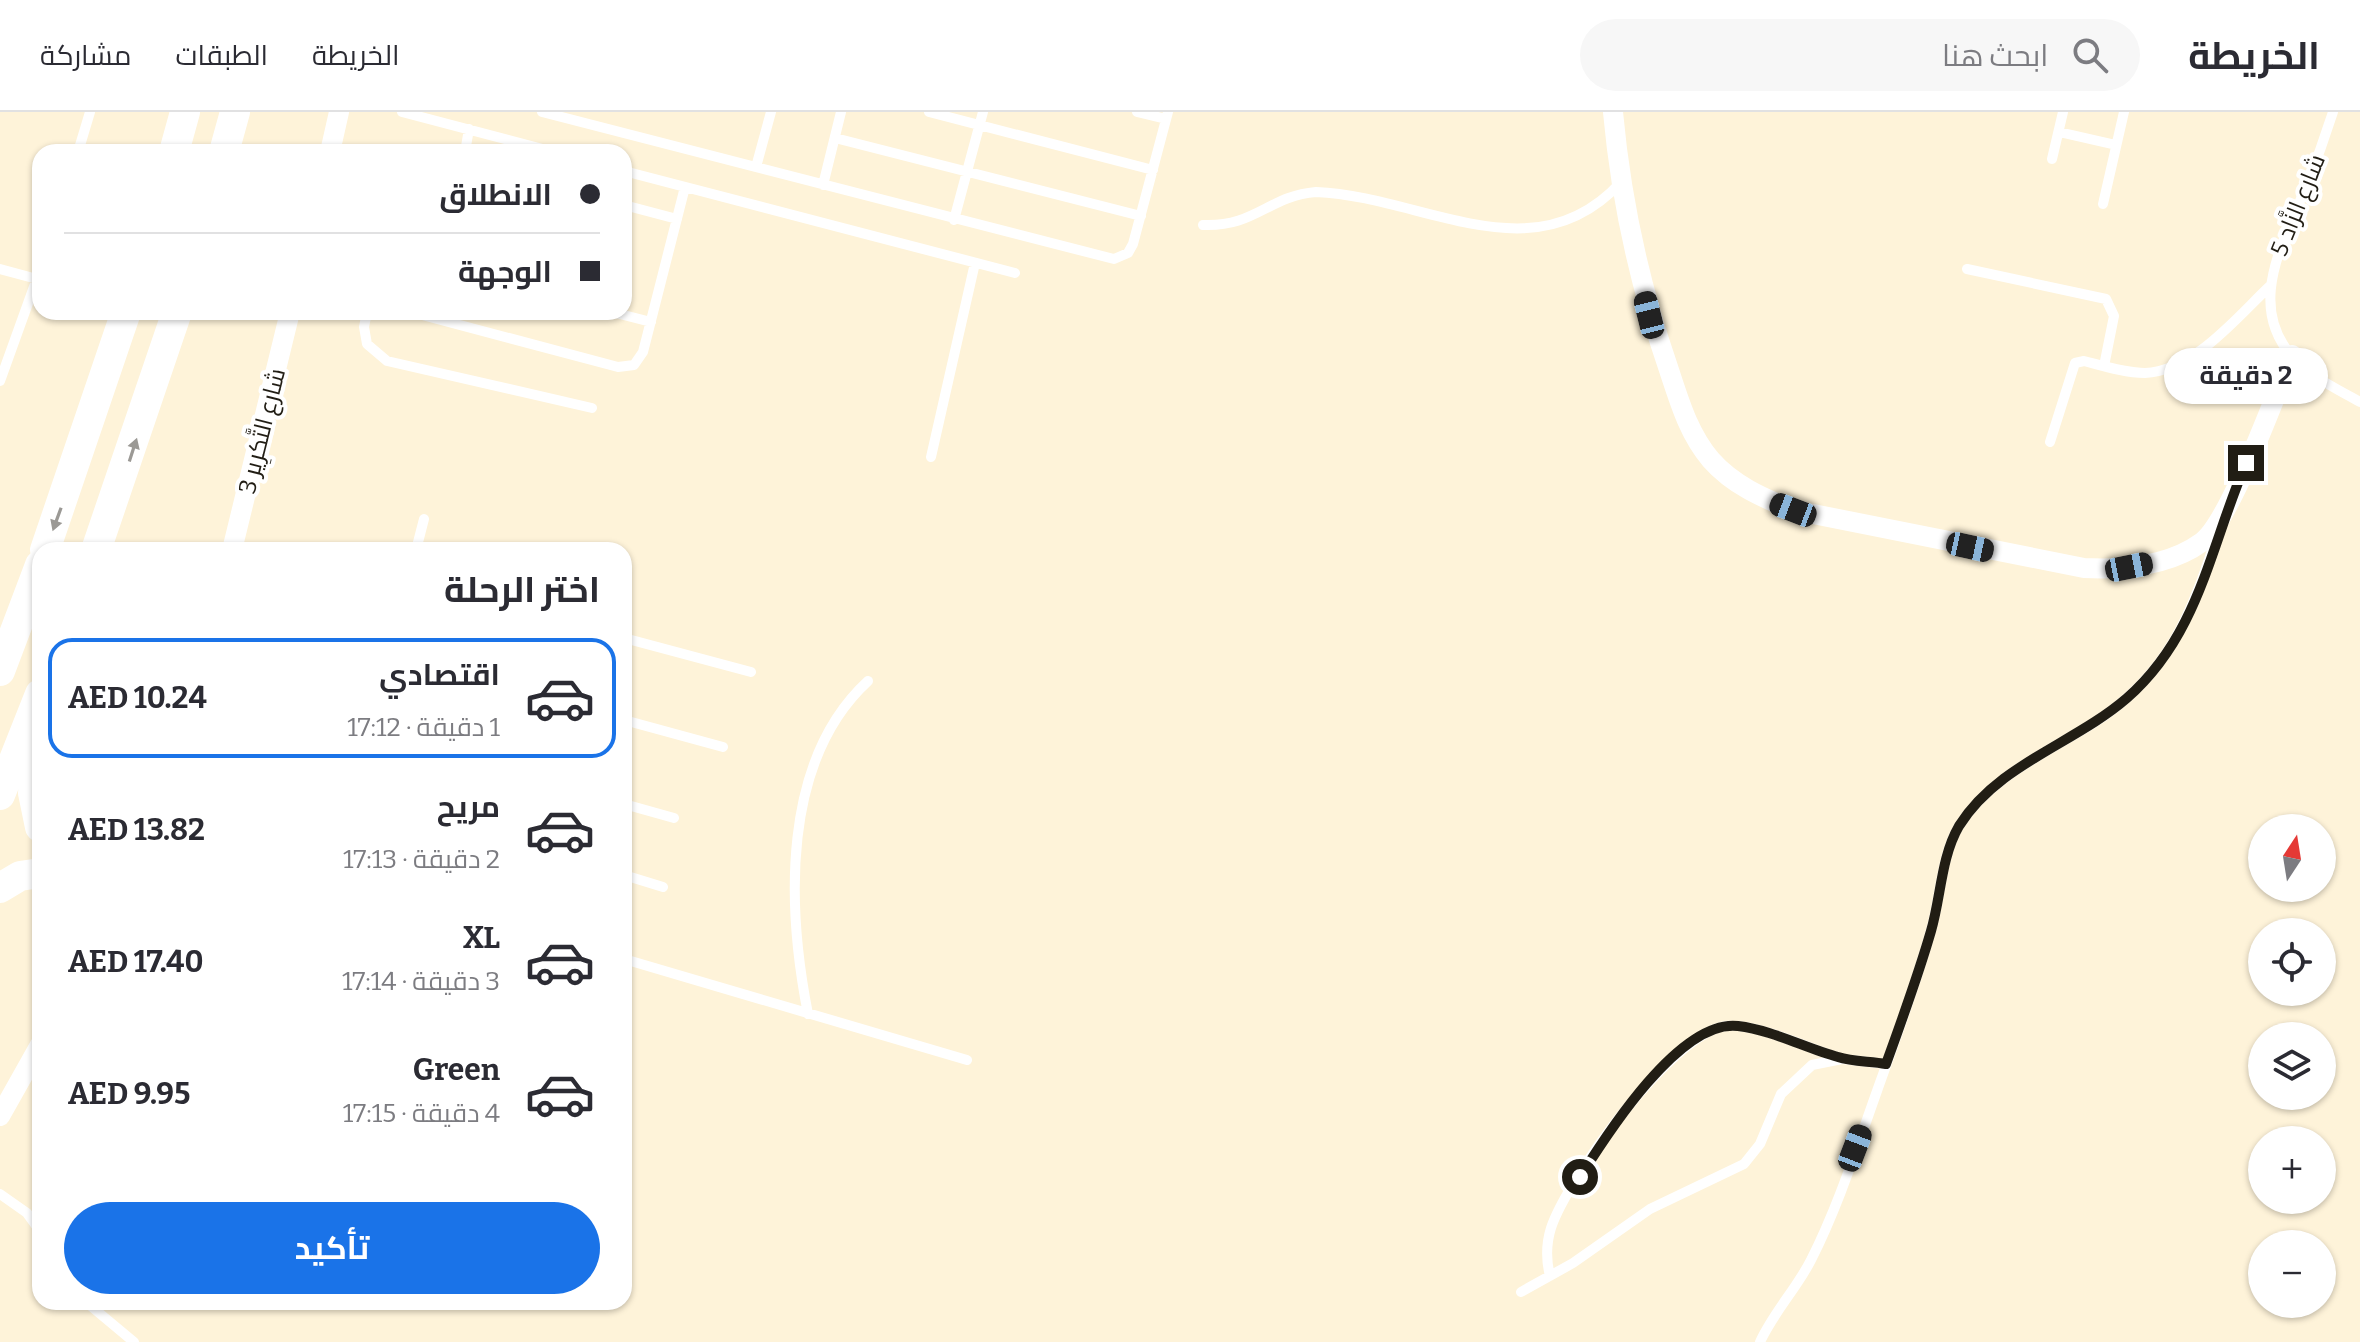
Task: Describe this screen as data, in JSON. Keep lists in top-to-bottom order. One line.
{"streets":{"street":["شارع التَّكرِير 3"],"lane":["شارع الزَّاد 5"]},"north":"top","page":{"header":"الخريطة","search":"ابحث هنا","nav":["الخريطة","الطبقات","مشاركة"],"banner":["الانطلاق","الوجهة"],"bubble":"2 دقيقة","heading":"اختر الرحلة","list":[{"name":"اقتصادي","note":"1 دقيقة · 17:12","value":"AED 10.24"},{"name":"مريح","note":"2 دقيقة · 17:13","value":"AED 13.82"},{"name":"XL","note":"3 دقيقة · 17:14","value":"AED 17.40"},{"name":"Green","note":"4 دقيقة · 17:15","value":"AED 9.95"}],"map_buttons":["+","−"],"buttons":"تأكيد"}}
